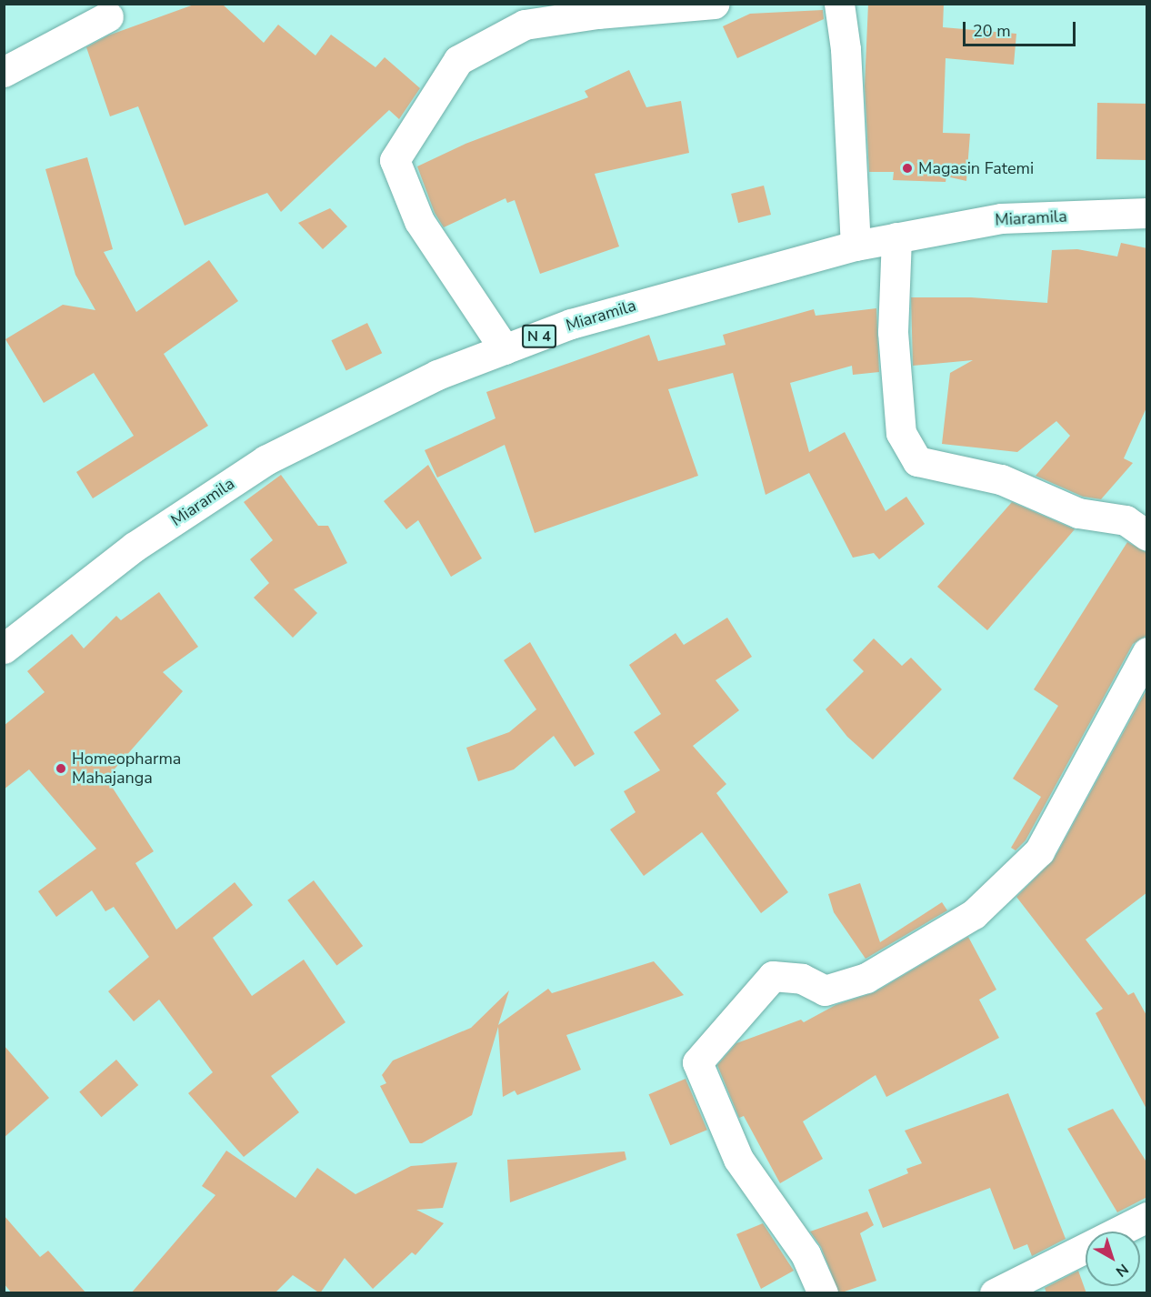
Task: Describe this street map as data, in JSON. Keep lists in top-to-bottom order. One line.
{"streets":{"street":["Miaramila","N 4"]},"places":["Magasin Fatemi","Homeopharma Mahajanga"],"scale_bar":"20 m","north":"bottom right"}
